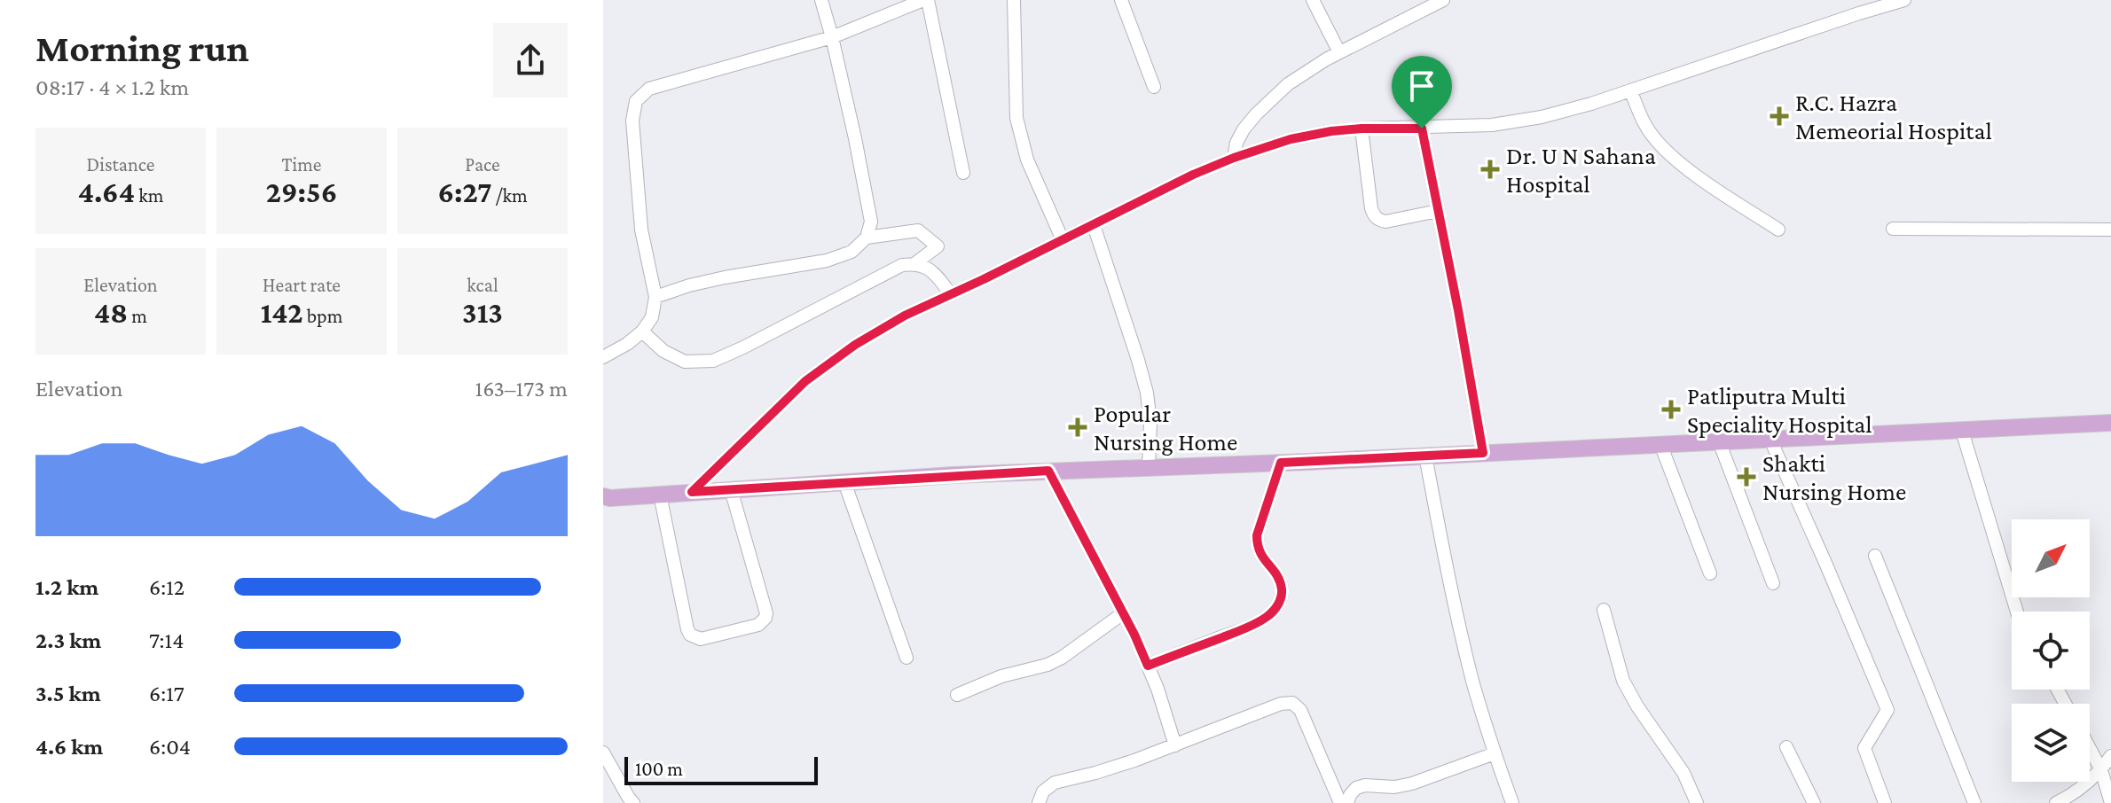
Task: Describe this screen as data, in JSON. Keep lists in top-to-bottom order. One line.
{"places":{"health":["R.C. Hazra Memeorial Hospital","Dr. U N Sahana Hospital","Patliputra Multi Speciality Hospital","Popular Nursing Home","Shakti Nursing Home"]},"scale_bar":"100 m","north":"top right","page":{"heading":["Morning run","08:17 · 4 × 1.2 km"],"stats":[["Distance","4.64 km"],["Time","29:56"],["Pace","6:27 /km"],["Elevation","48 m"],["Heart rate","142 bpm"],["kcal","313"]],"chart":["Elevation","163–173 m"],"list":[{"name":"1.2 km","note":"6:12"},{"name":"2.3 km","note":"7:14"},{"name":"3.5 km","note":"6:17"},{"name":"4.6 km","note":"6:04"}],"scale":"100 m"}}
